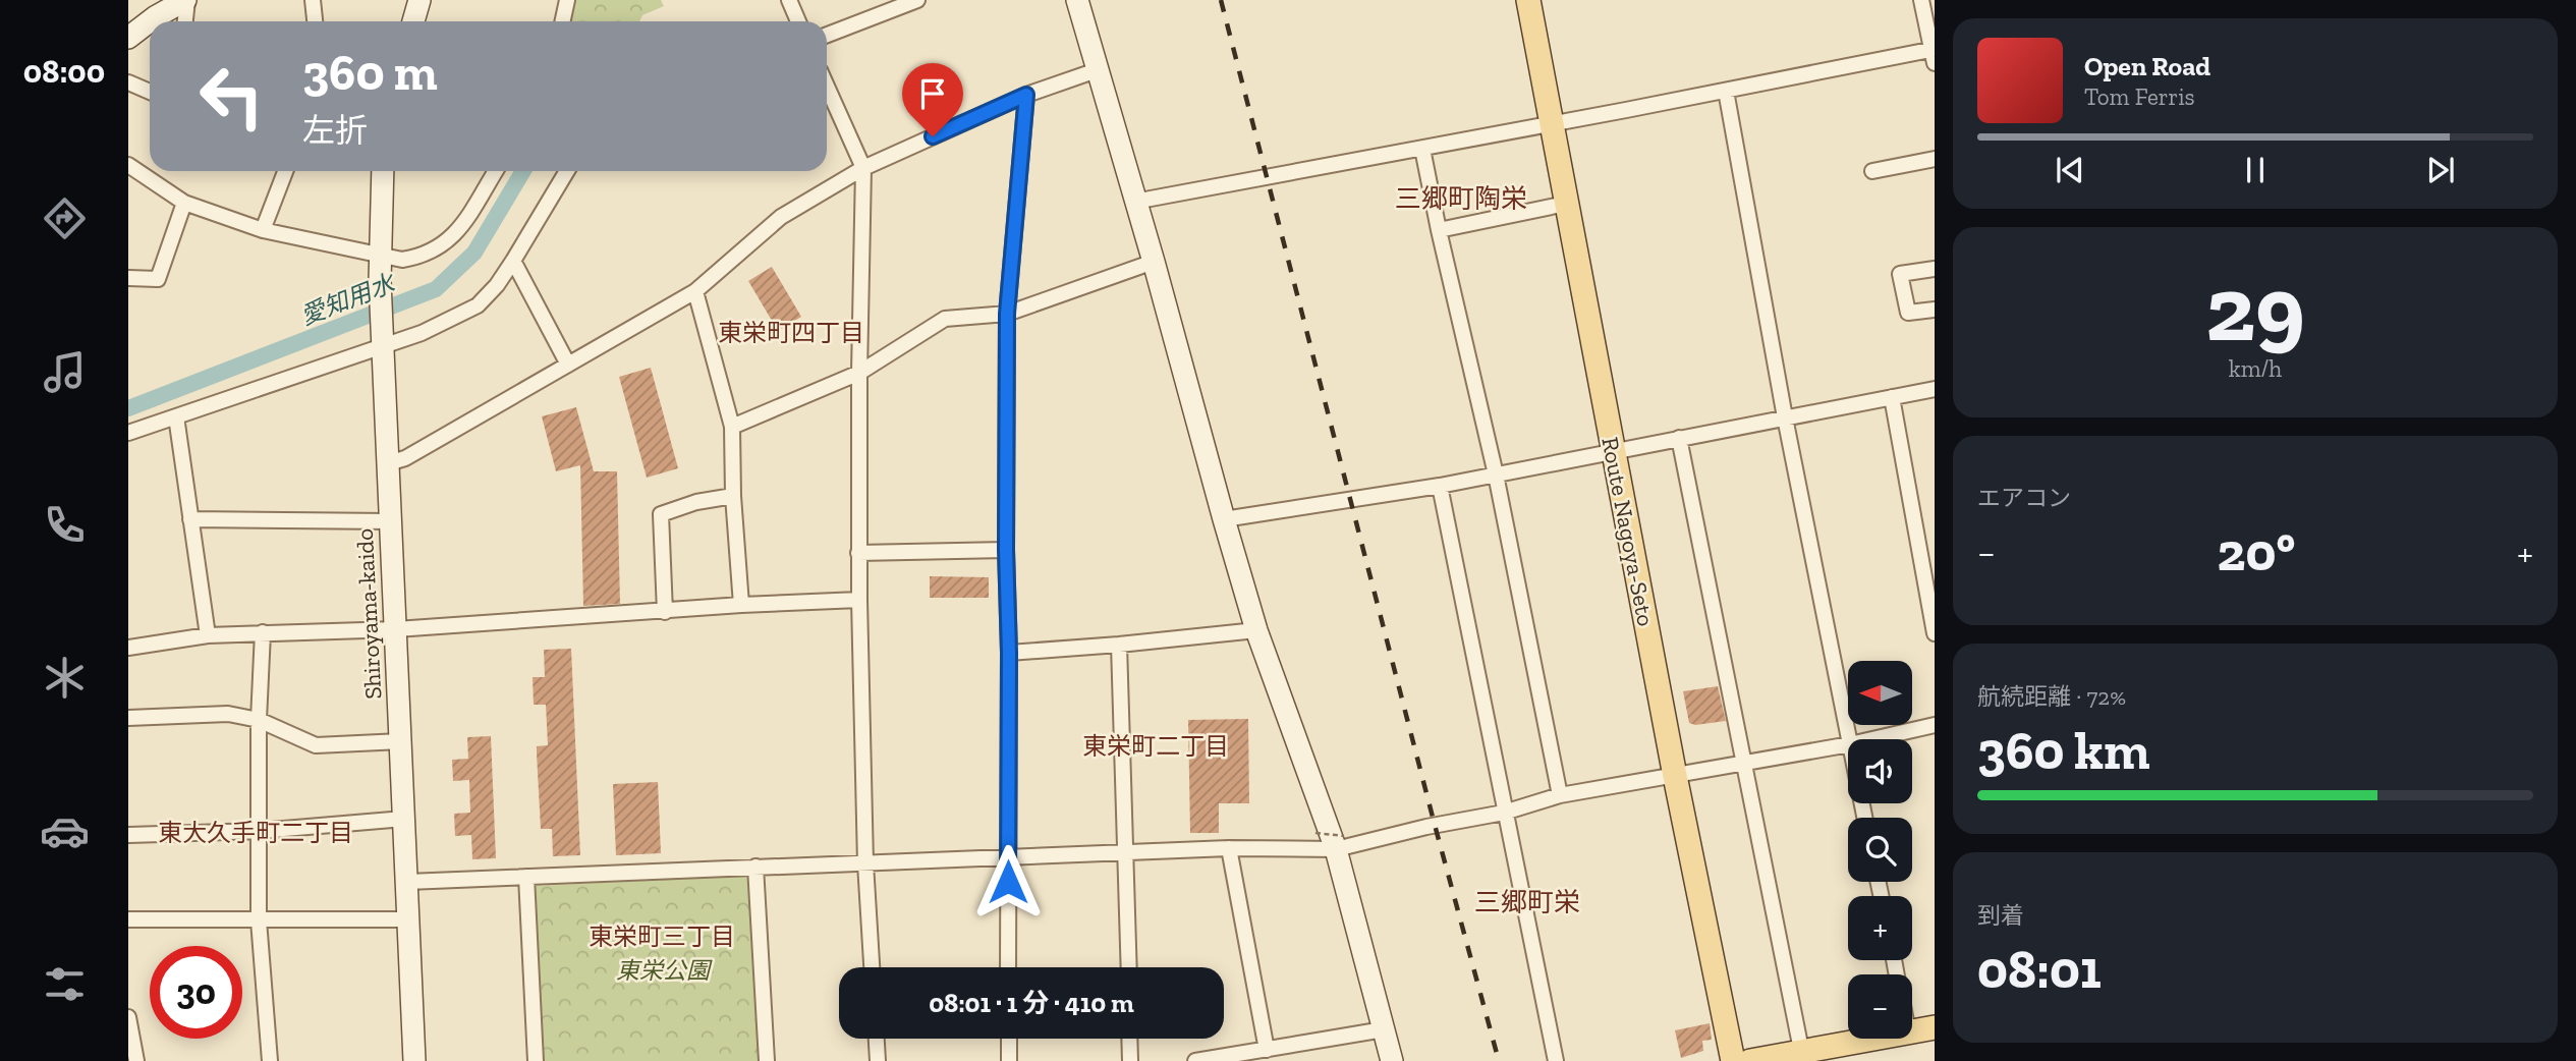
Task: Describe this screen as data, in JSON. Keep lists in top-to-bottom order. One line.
{"streets":{"main road":["Route Nagoya-Seto"],"street":["Shiroyama-kaido"]},"districts":["三郷町陶栄","東栄町四丁目","東栄町二丁目","東大久手町二丁目","三郷町栄","東栄町三丁目"],"water":["愛知用水"],"parks":["東栄公園"],"north":"left","page":{"tabs":"08:00","turn":["360 m","左折"],"song":["Open Road","Tom Ferris"],"tile":[["29","km/h"],"エアコン",["航続距離 · 72%","360 km"],["到着","08:01"]],"heat":["−","20°","+"],"map_buttons":["+","−"],"limit":"30","trip":"08:01 · 1 分 · 410 m"}}
